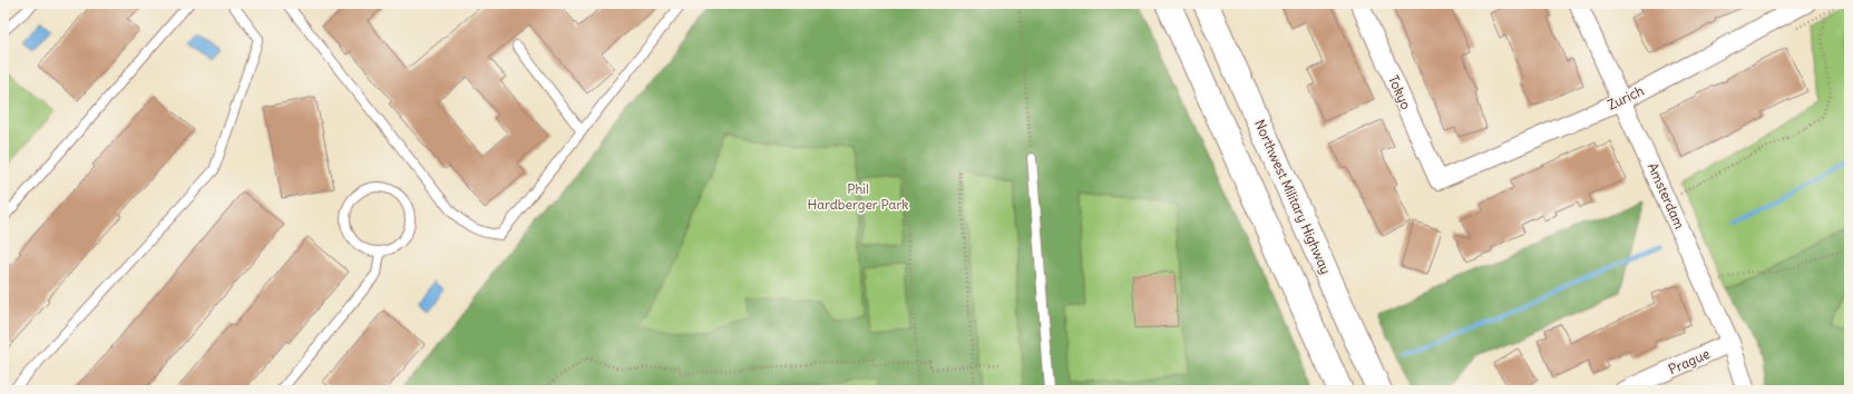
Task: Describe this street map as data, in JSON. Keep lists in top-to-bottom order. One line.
{"streets":{"main road":["Northwest Military Highway"],"street":["Tokyo","Zurich","Amsterdam","Prague"]},"crossings":[["Tokyo","Zurich"],["Zurich","Amsterdam"],["Amsterdam","Prague"]],"parks":["Phil Hardberger Park"]}
